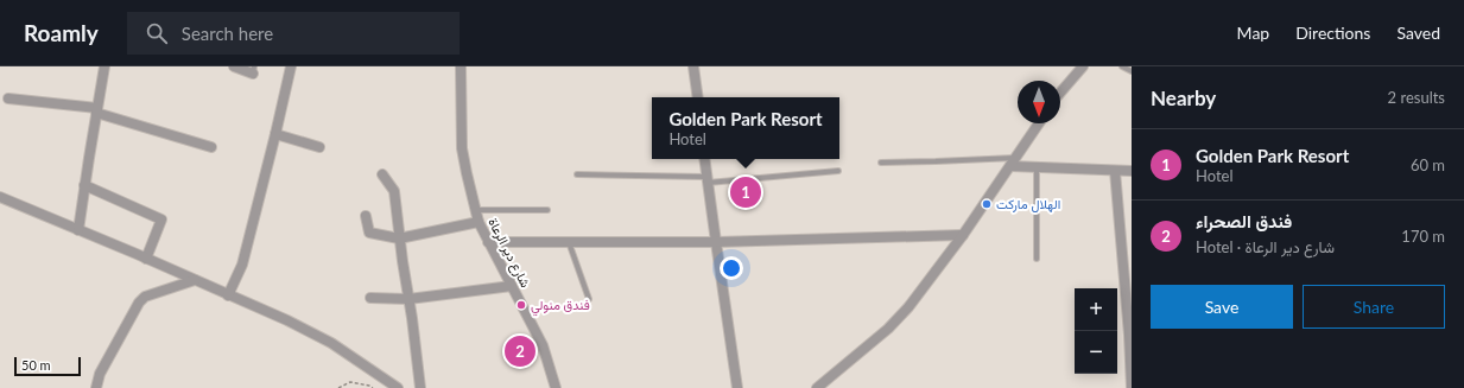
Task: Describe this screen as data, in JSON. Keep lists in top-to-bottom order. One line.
{"streets":{"street":["شارع دير الرعاة"]},"places":["الهلال ماركت","فندق منولي"],"scale_bar":"50 m","north":"bottom","page":{"header":"Roamly","search":"Search here","nav":["Map","Directions","Saved"],"heading":["Nearby","2 results"],"popup":["Golden Park Resort","Hotel"],"list":[{"mark":"1","name":"Golden Park Resort","note":"Hotel","value":"60 m"},{"mark":"2","name":"فندق الصحراء","note":"Hotel · شارع دير الرعاة","value":"170 m"}],"pins":["1","2"],"buttons":["Save","Share"],"map_buttons":["+","−"],"scale":"50 m"}}
